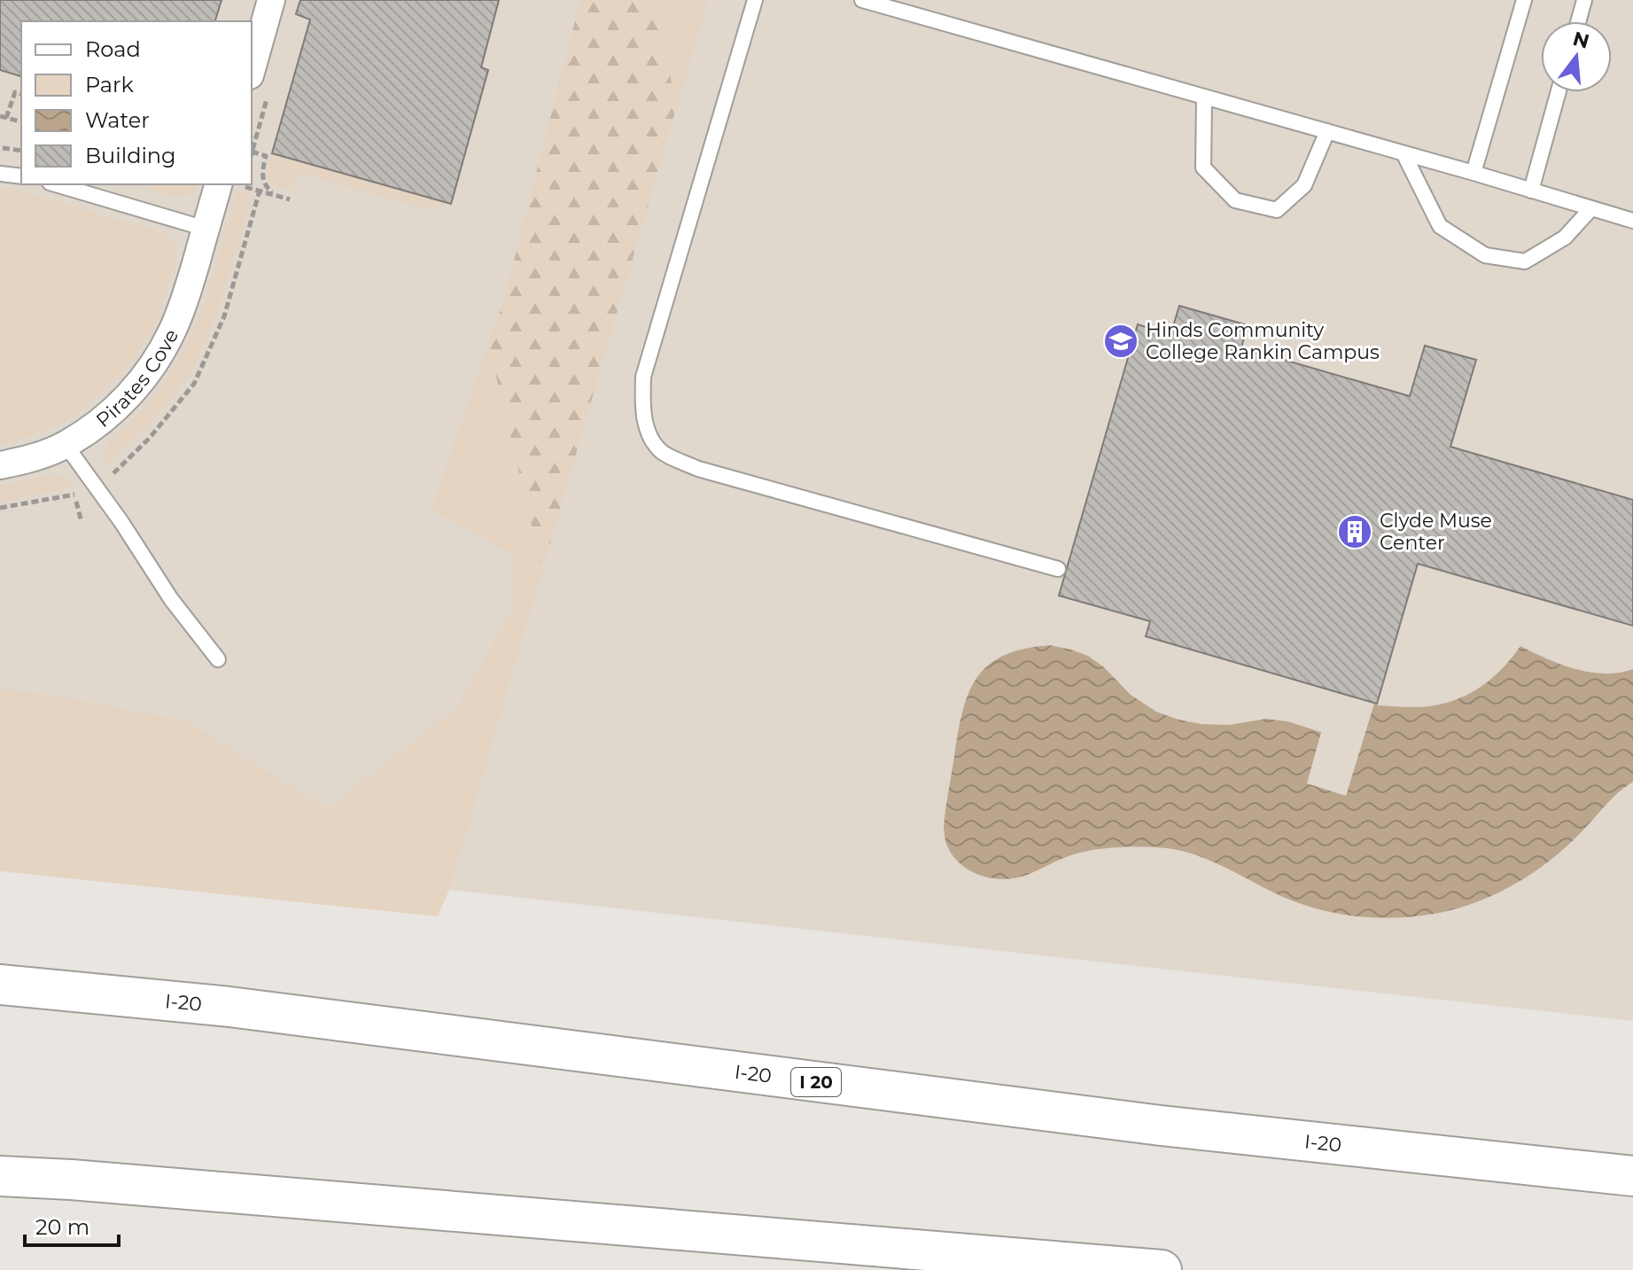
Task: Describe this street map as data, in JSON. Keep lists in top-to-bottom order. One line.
{"streets":{"highway":["I-20","I 20"],"street":["Pirates Cove"]},"places":{"school or university":["Hinds Community College Rankin Campus"],"building":["Clyde Muse Center"]},"legend":["Road","Park","Water","Building"],"scale_bar":"20 m","north":"top"}
